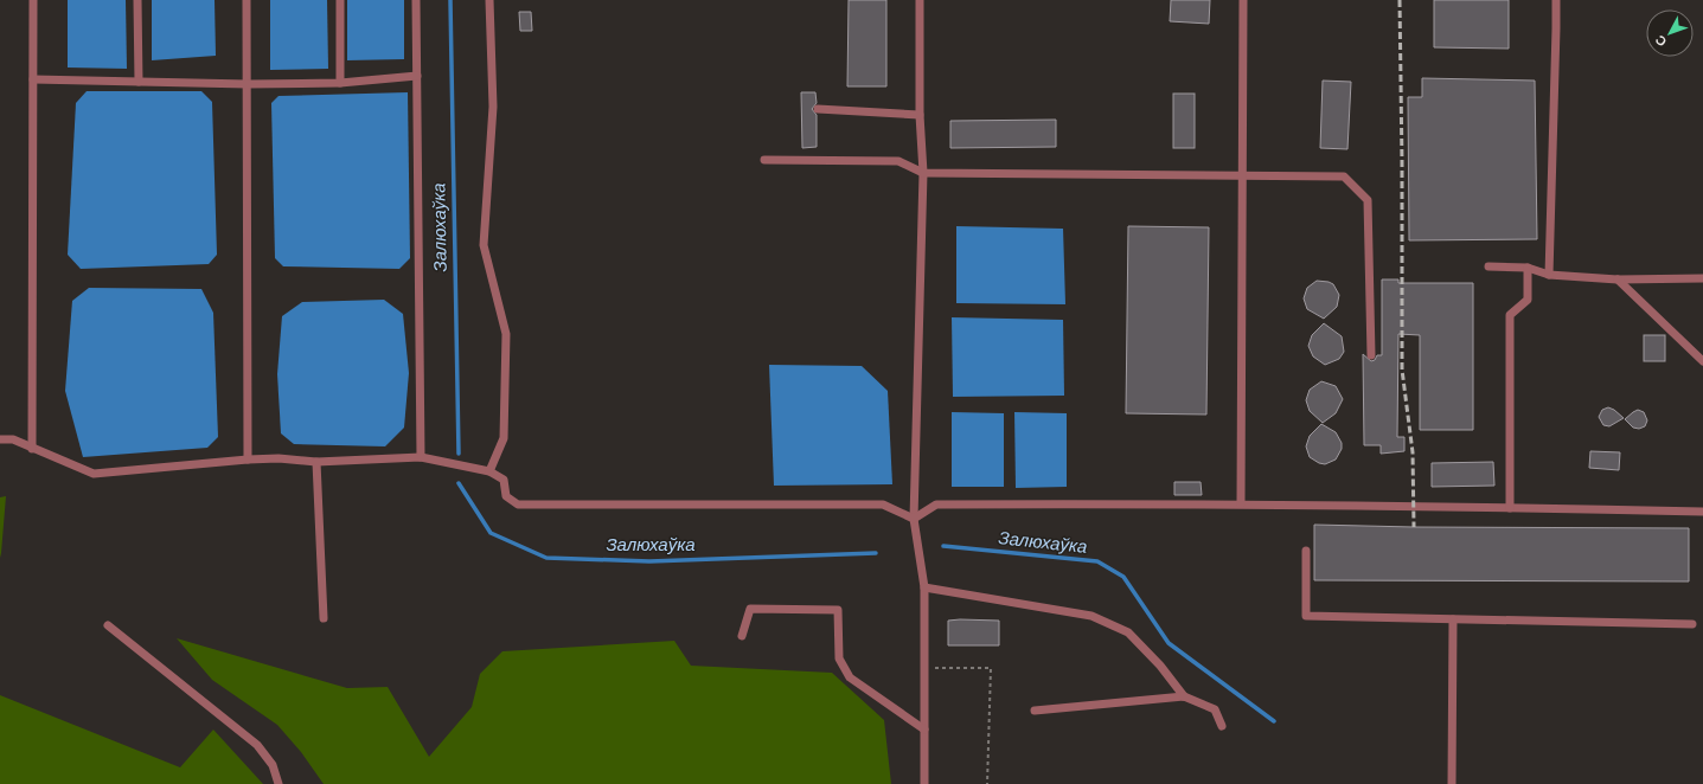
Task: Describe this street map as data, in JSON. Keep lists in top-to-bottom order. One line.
{"water":["Залюхаўка"],"north":"bottom left"}
